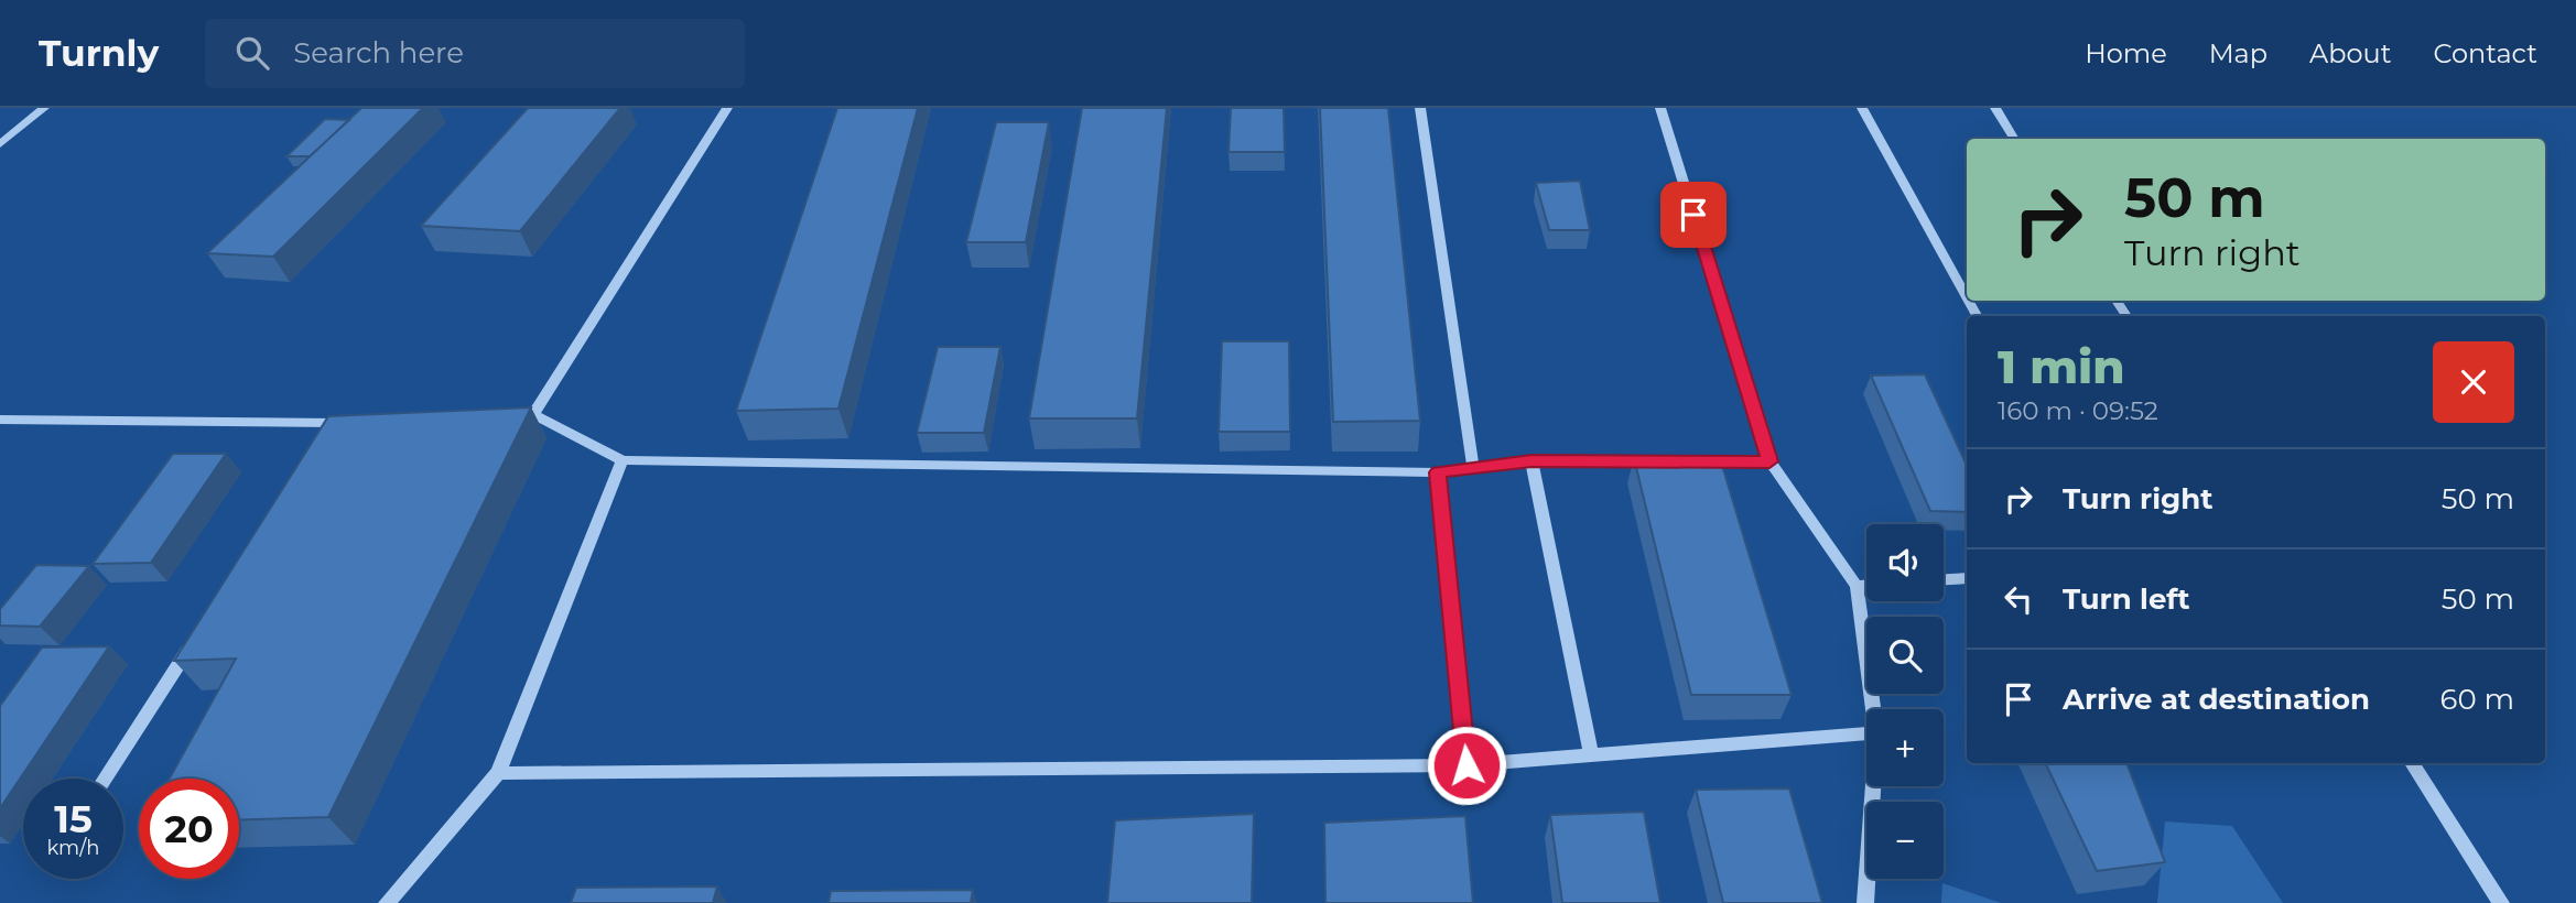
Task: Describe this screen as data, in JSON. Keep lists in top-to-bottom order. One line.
{"page":{"header":"Turnly","search":"Search here","nav":["Home","Map","About","Contact"],"turn":["50 m","Turn right"],"heading":["1 min","160 m · 09:52"],"list":[{"name":"Turn right","value":"50 m"},{"name":"Turn left","value":"50 m"},{"name":"Arrive at destination","value":"60 m"}],"map_buttons":["+","−"],"speed":"15 km/h","limit":"20"}}
